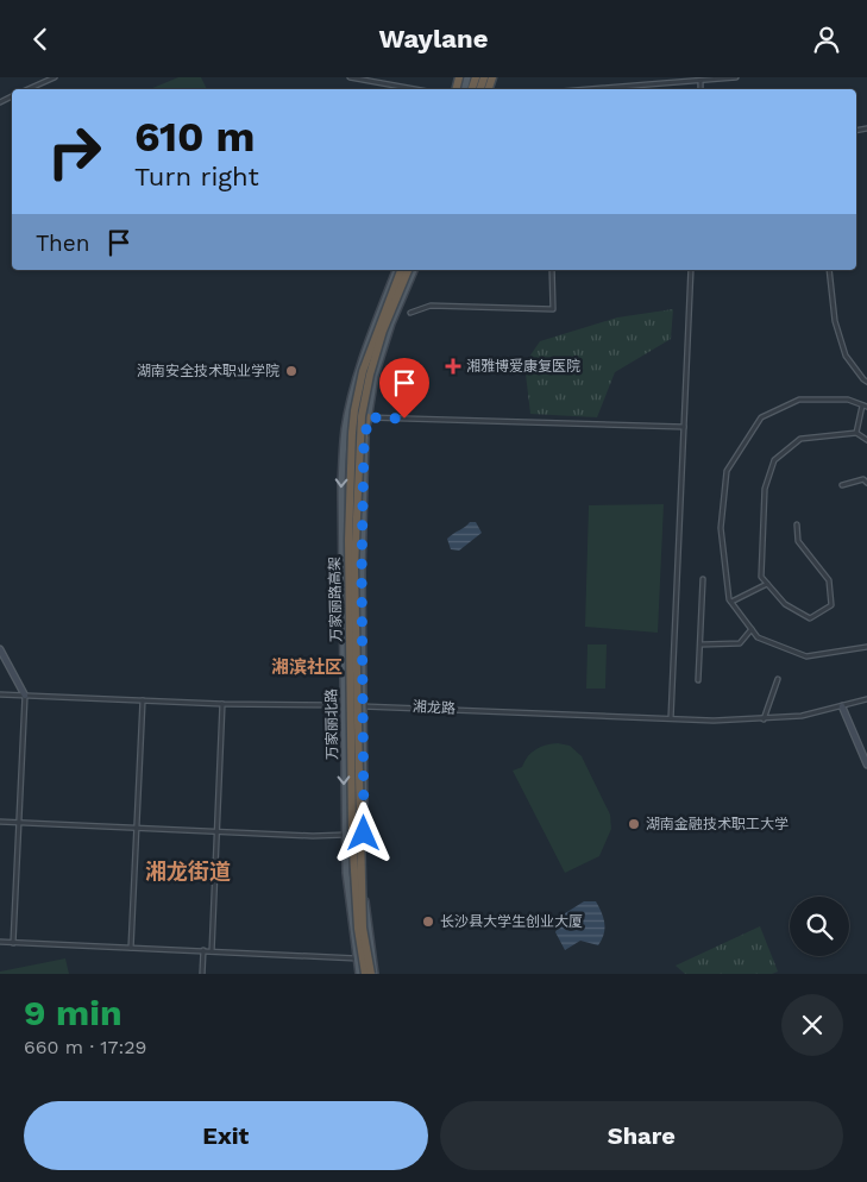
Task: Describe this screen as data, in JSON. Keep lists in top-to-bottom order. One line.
{"streets":{"highway":["万家丽路高架"],"main road":["万家丽北路"],"street":["湘龙路"]},"crossings":[["湘龙路","万家丽北路"]],"districts":["湘滨社区","湘龙街道"],"places":{"health":["湘雅博爱康复医院"],"other":["湖南安全技术职业学院","湖南金融技术职工大学","长沙县大学生创业大厦"]},"page":{"header":"Waylane","turn":["610 m","Turn right"],"then":"Then","heading":["9 min","660 m · 17:29"],"buttons":["Exit","Share"]}}
